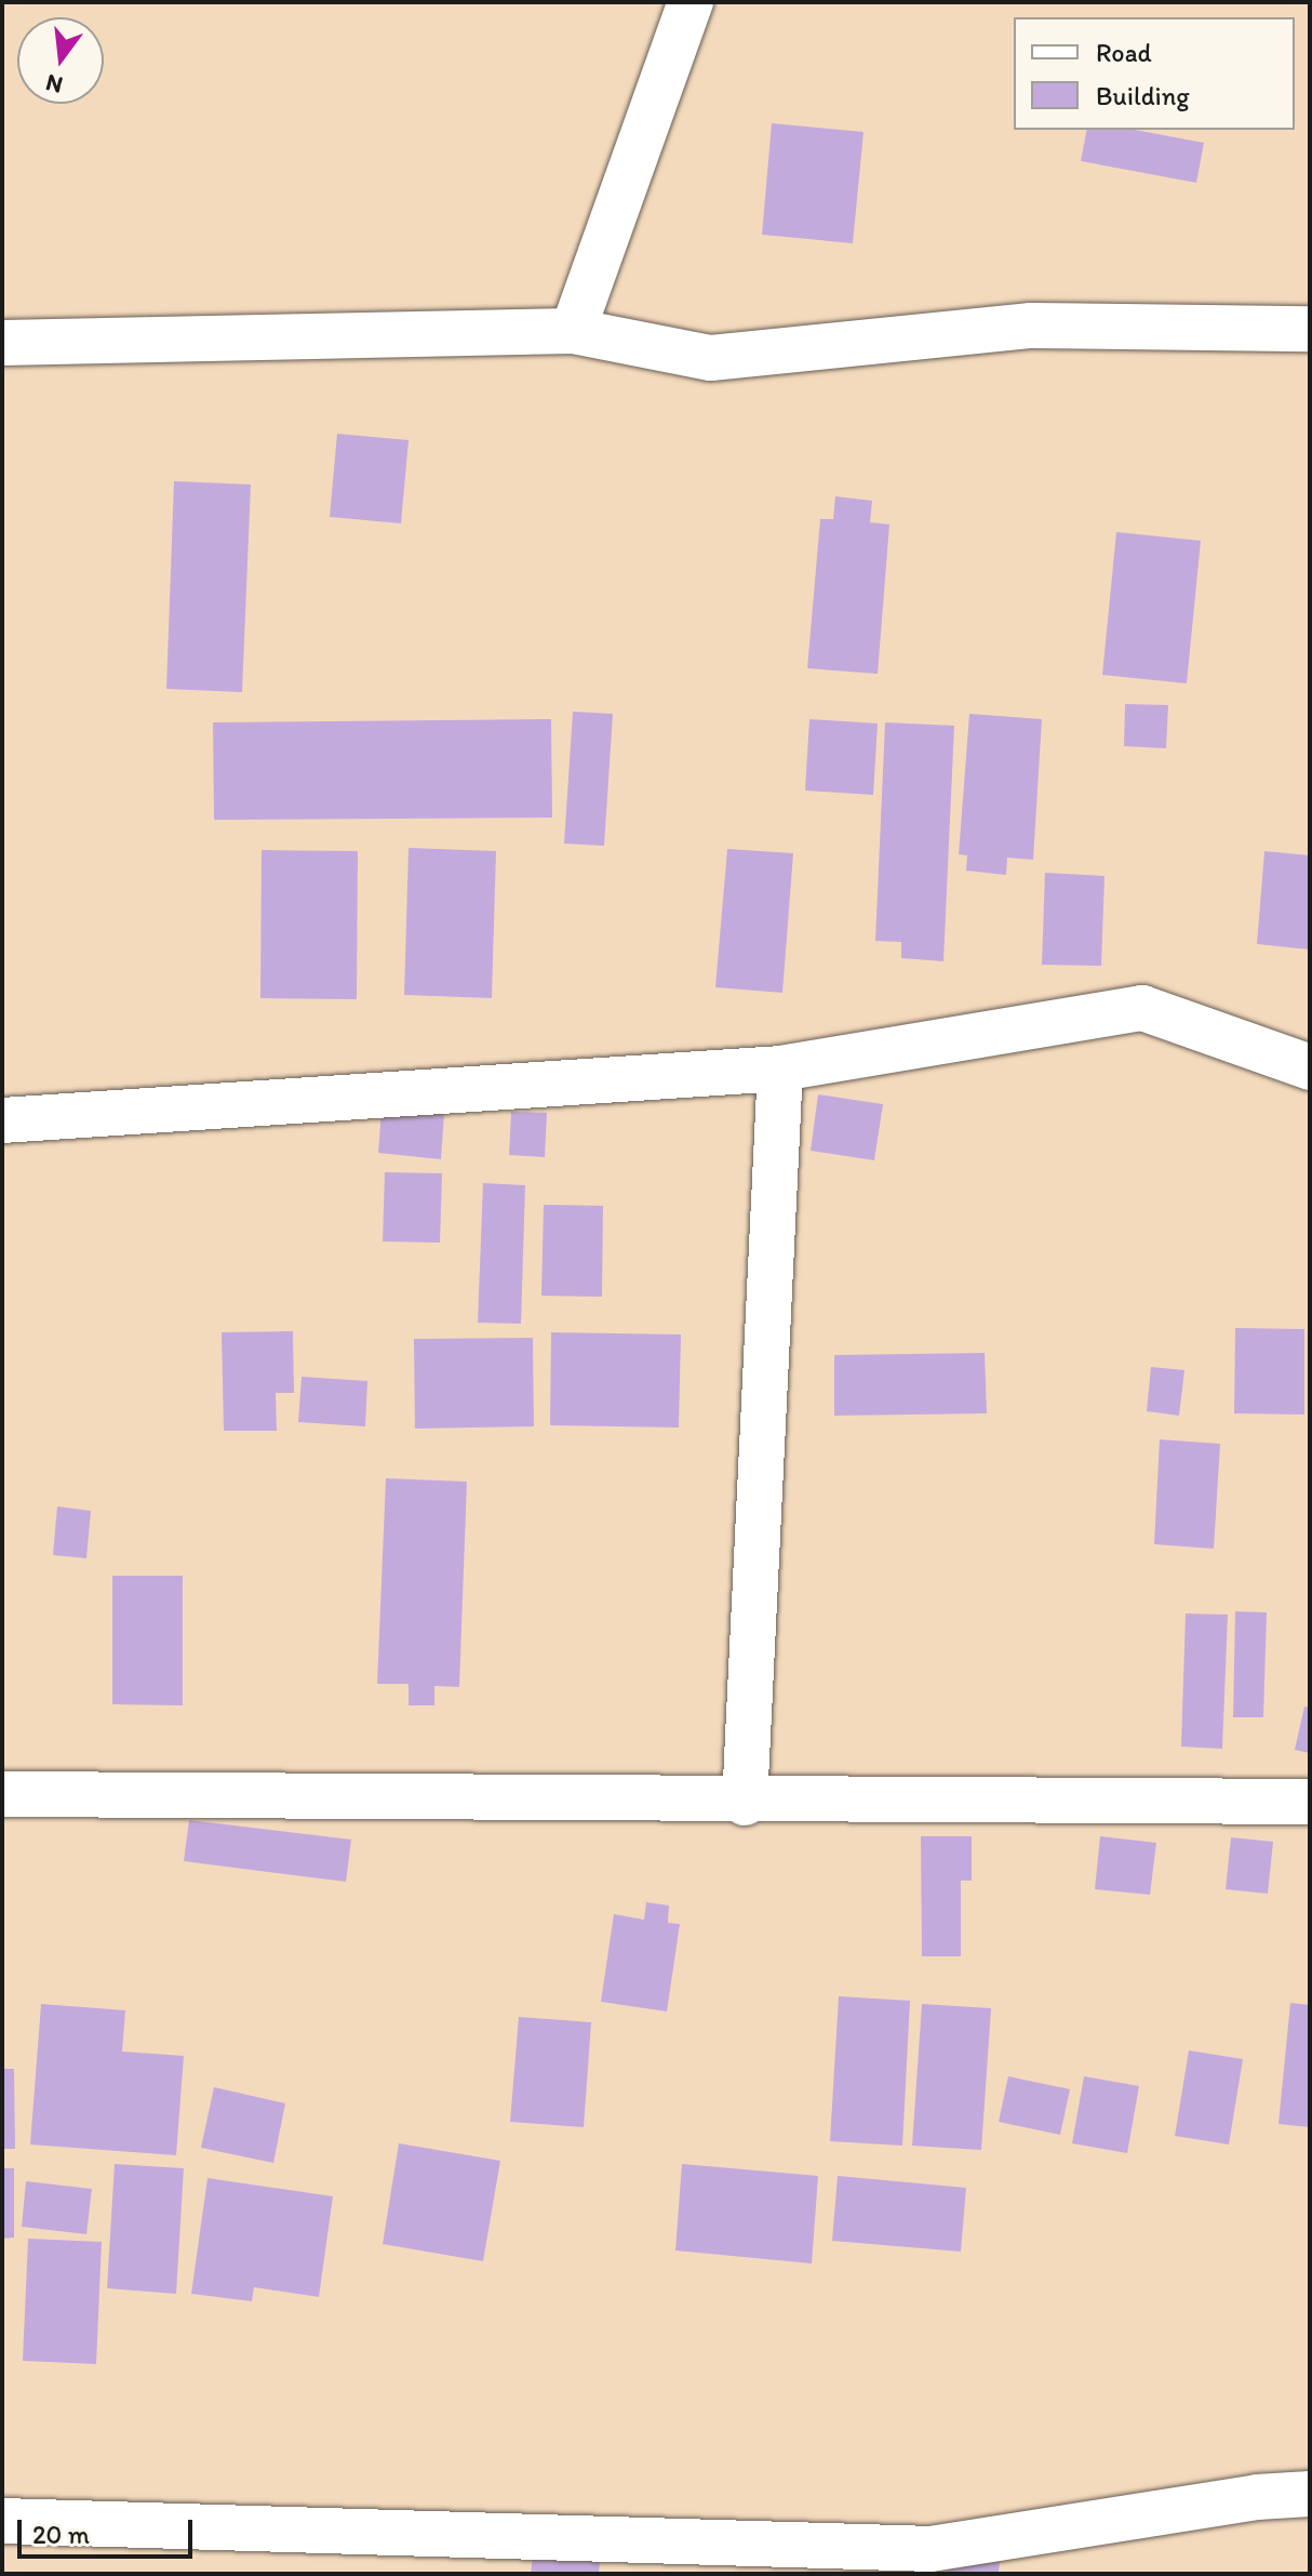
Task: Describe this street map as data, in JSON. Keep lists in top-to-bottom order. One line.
{"legend":["Road","Building"],"scale_bar":"20 m","north":"bottom"}
